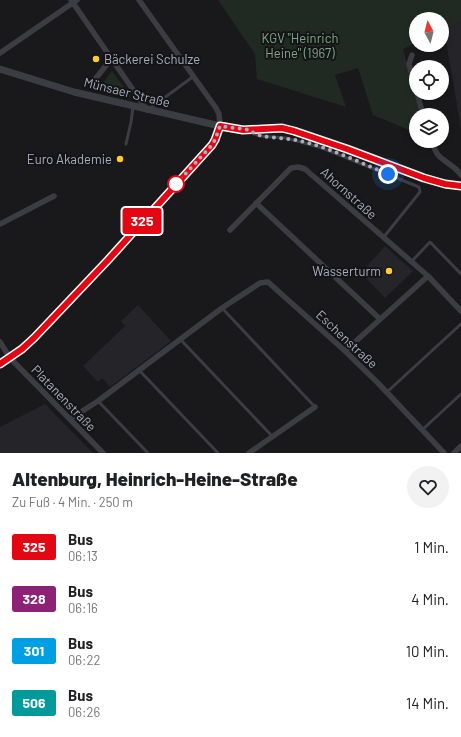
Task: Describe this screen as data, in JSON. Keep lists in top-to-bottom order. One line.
{"streets":{"street":["Münsaer Straße","Ahornstraße","Eschenstraße","Platanenstraße"]},"crossings":[["Münsaer Straße","Ahornstraße"],["Eschenstraße","Platanenstraße"]],"parks":["KGV \"Heinrich Heine\" (1967)"],"places":["Bäckerei Schulze","Euro Akademie","Wasserturm"],"lines":["bus line 325"],"north":"top","page":{"on_map":"325","heading":["Altenburg, Heinrich-Heine-Straße","Zu Fuß · 4 Min. · 250 m"],"list":[{"mark":"325","name":"Bus","note":"06:13","value":"1 Min."},{"mark":"328","name":"Bus","note":"06:16","value":"4 Min."},{"mark":"301","name":"Bus","note":"06:22","value":"10 Min."},{"mark":"506","name":"Bus","note":"06:26","value":"14 Min."}]}}
